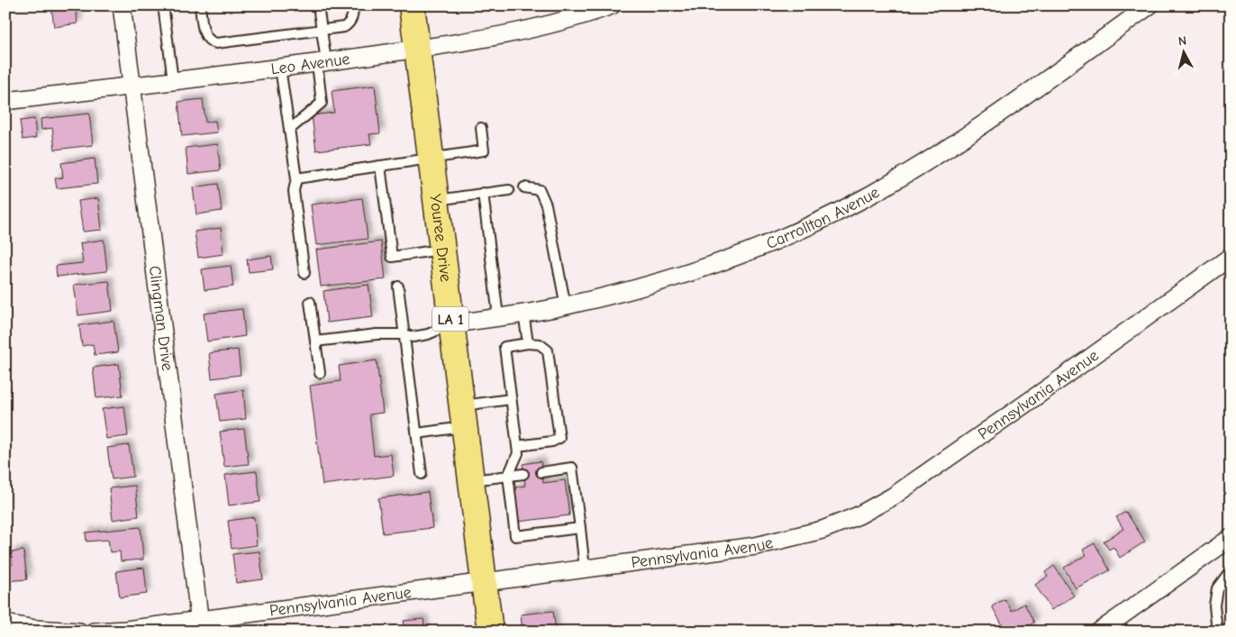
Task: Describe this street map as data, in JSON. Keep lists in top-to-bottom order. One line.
{"streets":{"main road":["Youree Drive","LA 1"],"street":["Leo Avenue","Carrollton Avenue","Clingman Drive","Pennsylvania Avenue"]},"crossings":[["Leo Avenue","Youree Drive"],["Leo Avenue","Clingman Drive"],["Carrollton Avenue","Youree Drive"],["Youree Drive","Pennsylvania Avenue"],["Clingman Drive","Pennsylvania Avenue"]],"north":"top"}
